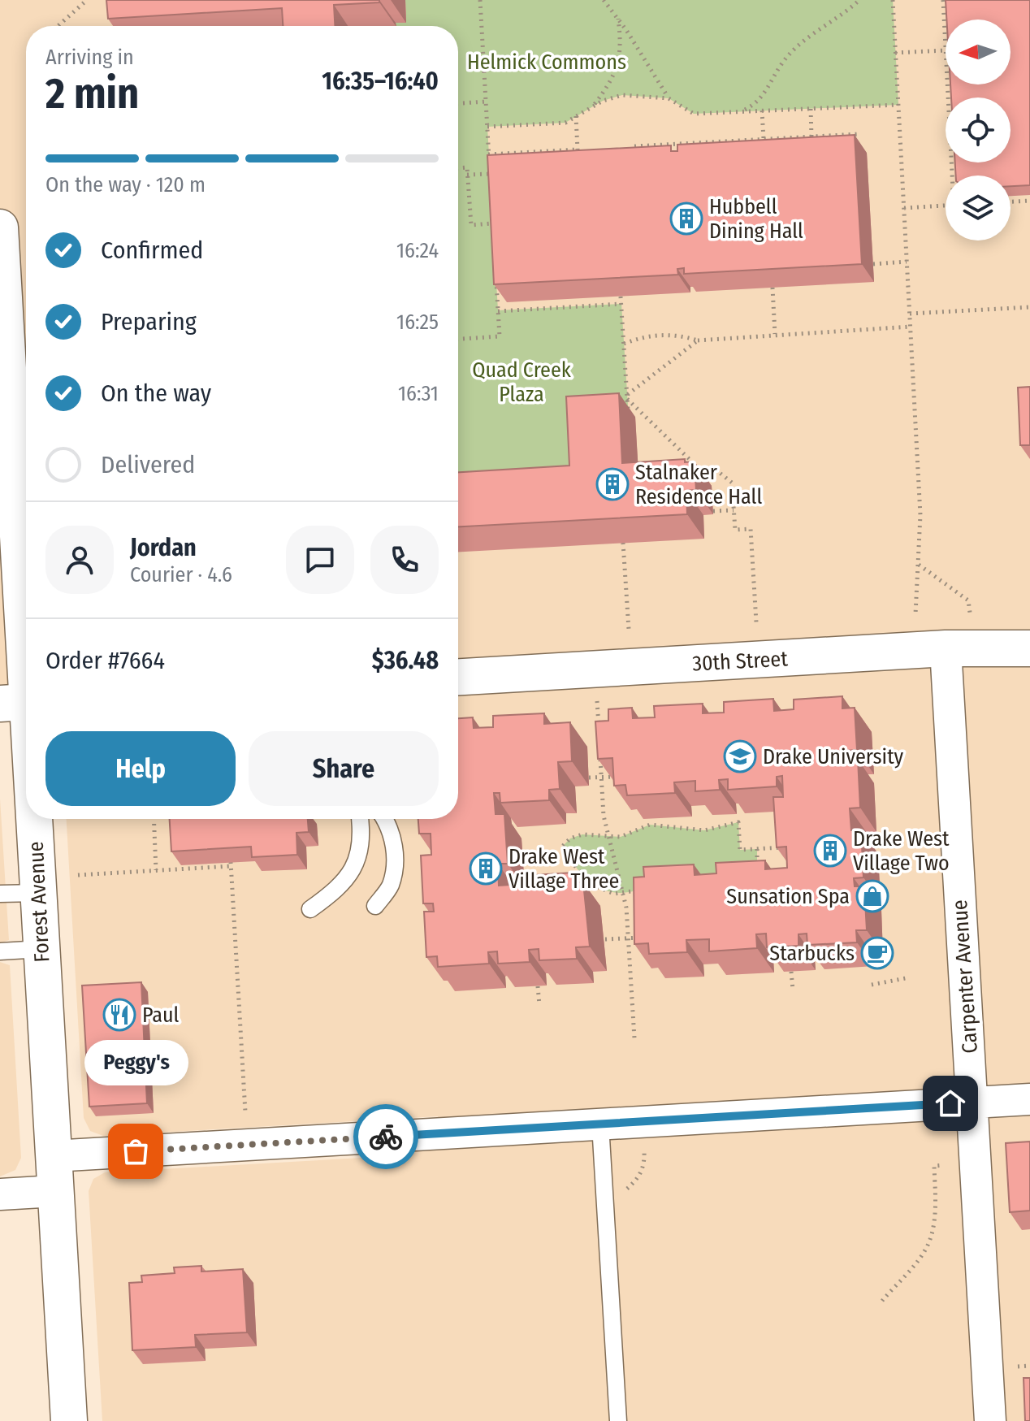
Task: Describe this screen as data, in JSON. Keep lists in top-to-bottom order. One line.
{"streets":{"main road":["30th Street","Forest Avenue"],"street":["Carpenter Avenue"]},"crossings":[["30th Street","Carpenter Avenue"]],"parks":["Helmick Commons","Quad Creek Plaza"],"places":{"building":["Hubbell Dining Hall","Stalnaker Residence Hall","Drake West Village Two","Drake West Village Three"],"school or university":["Drake University"],"shop":["Sunsation Spa"],"cafe":["Starbucks"],"restaurant":["Paul"],"other":["Peggy's"]},"north":"left","page":{"heading":["2 min","Arriving in","16:35–16:40"],"panel":["Jordan","Courier · 4.6","Order #7664","$36.48"],"bar":"On the way · 120 m","list":[["Confirmed","16:24"],["Preparing","16:25"],["On the way","16:31"],"Delivered"],"buttons":["Help","Share"],"bubble":"Peggy's"}}
